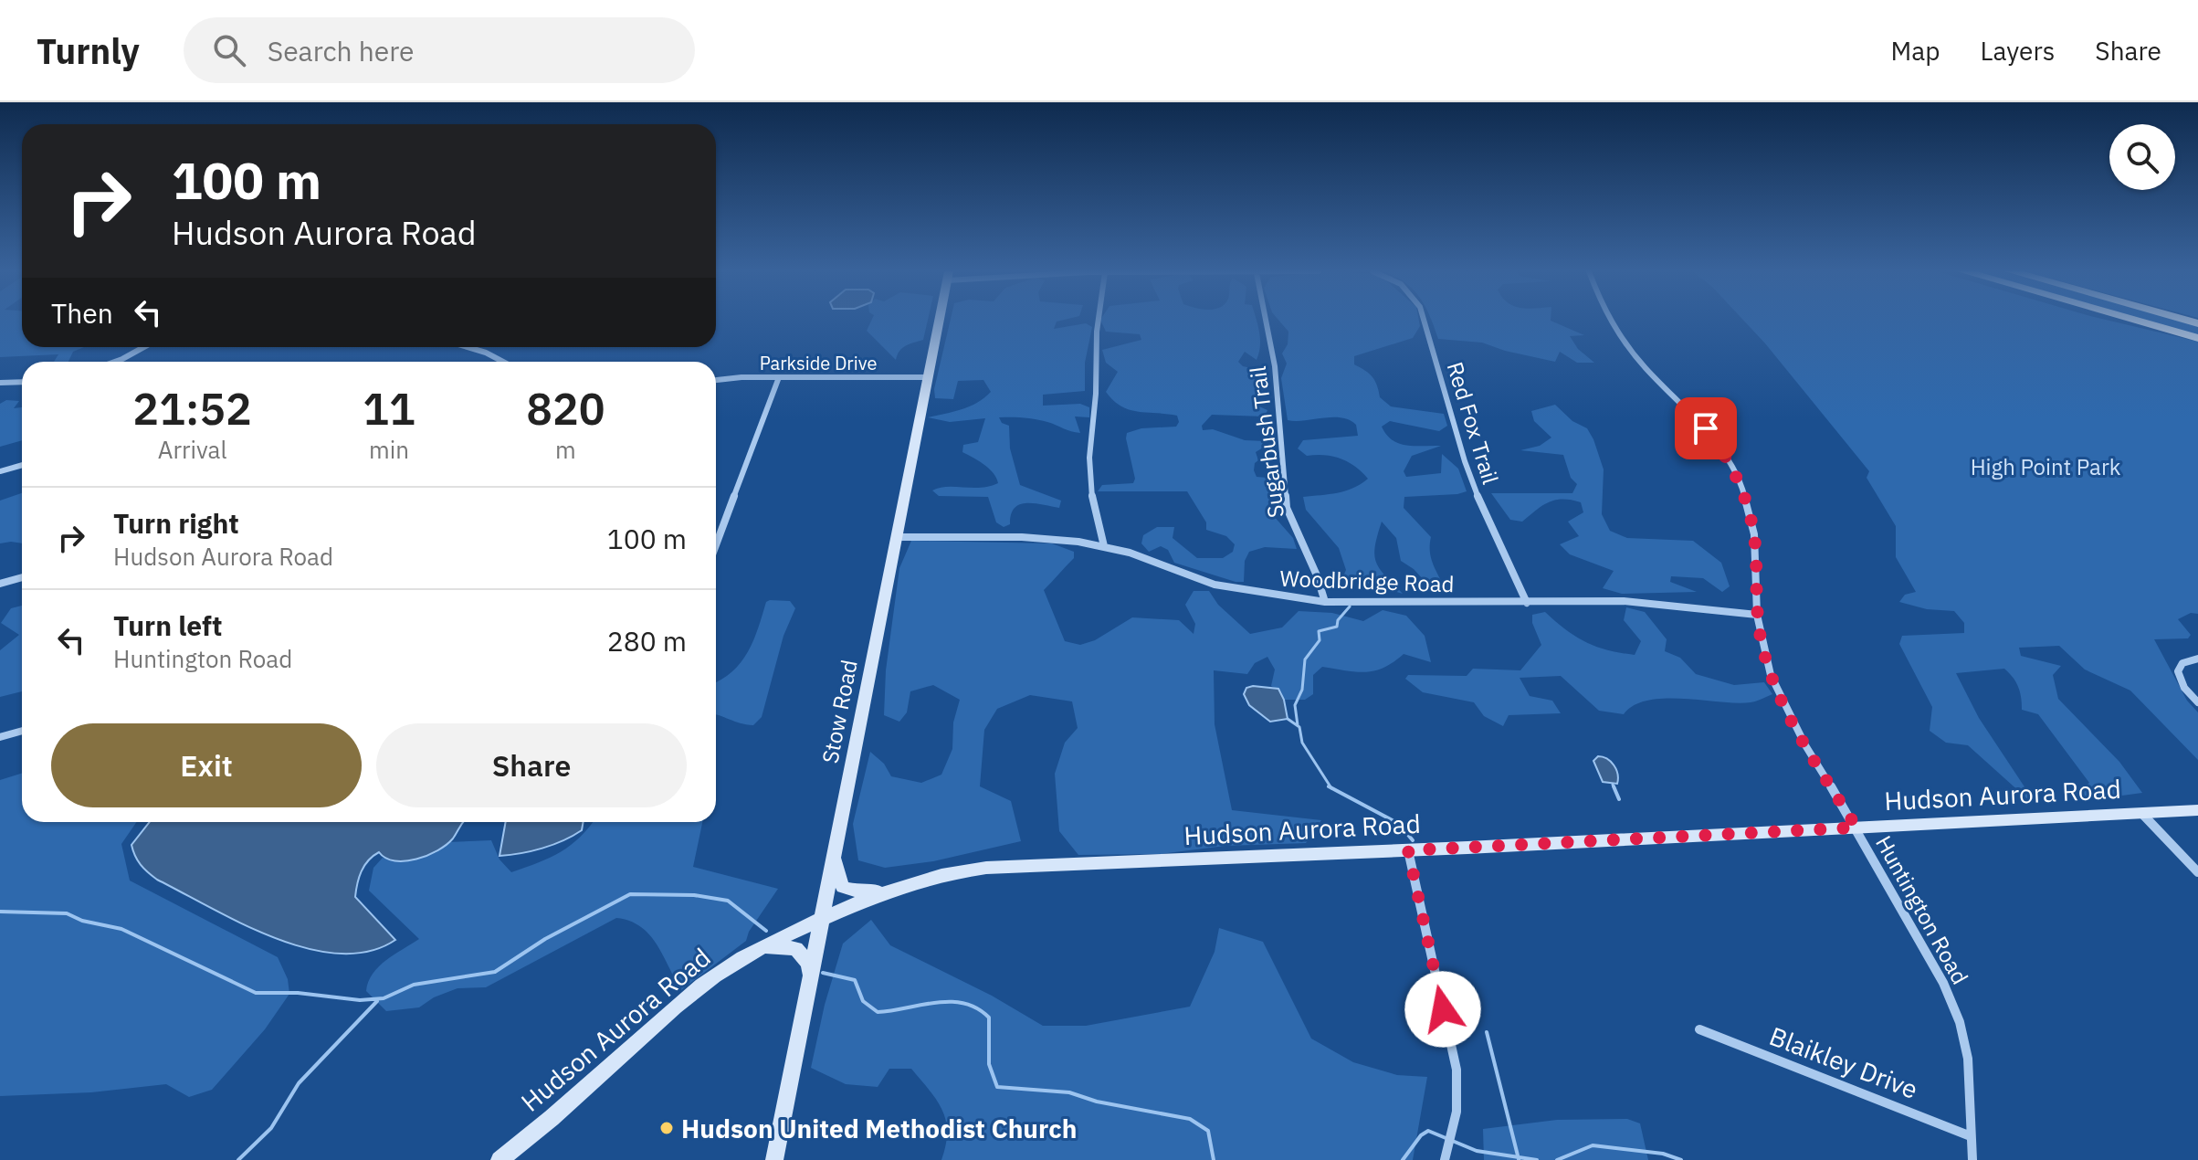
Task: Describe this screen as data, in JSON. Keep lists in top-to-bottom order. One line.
{"streets":{"street":["Parkside Drive","Red Fox Trail","Sugarbush Trail","Woodbridge Road","Stow Road","Hudson Aurora Road","Huntington Road","Blaikley Drive"]},"crossings":[["Parkside Drive","Stow Road"],["Red Fox Trail","Woodbridge Road"],["Sugarbush Trail","Woodbridge Road"],["Woodbridge Road","Stow Road"],["Woodbridge Road","Huntington Road"],["Stow Road","Hudson Aurora Road"],["Hudson Aurora Road","Huntington Road"],["Huntington Road","Blaikley Drive"]],"parks":["High Point Park"],"places":["Hudson United Methodist Church"],"page":{"header":"Turnly","search":"Search here","nav":["Map","Layers","Share"],"turn":["100 m","Hudson Aurora Road"],"then":"Then","eta":["21:52","Arrival","11","min","820","m"],"list":[{"name":"Turn right","note":"Hudson Aurora Road","value":"100 m"},{"name":"Turn left","note":"Huntington Road","value":"280 m"}],"buttons":["Exit","Share"]}}
